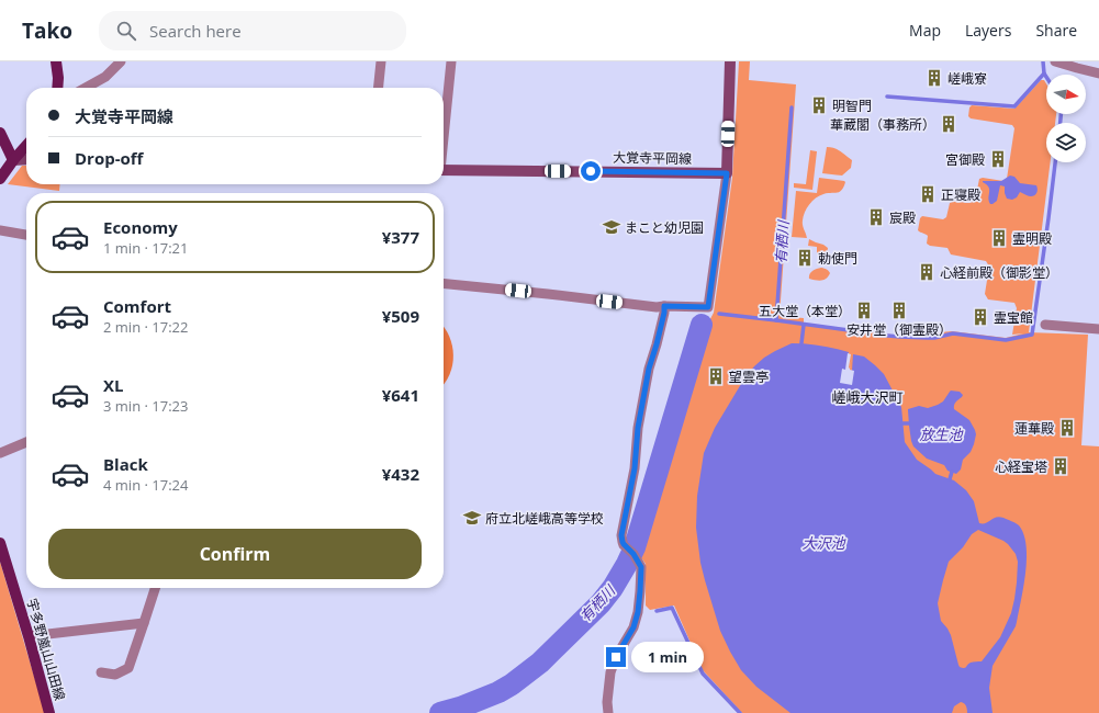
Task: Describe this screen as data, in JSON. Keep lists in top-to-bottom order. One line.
{"streets":{"main road":["大覚寺平岡線","宇多野嵐山山田線"]},"districts":["嵯峨大沢町"],"water":["有栖川","放生池","大沢池"],"places":{"building":["嵯峨寮","明智門","華蔵閣（事務所）","宮御殿","正寝殿","宸殿","霊明殿","勅使門","心経前殿（御影堂）","五大堂（本堂）","安井堂（御霊殿）","霊宝館","望雲亭","蓮華殿","心経宝塔"],"school or university":["まこと幼児園","府立北嵯峨高等学校"]},"north":"right","page":{"header":"Tako","search":"Search here","nav":["Map","Layers","Share"],"banner":["大覚寺平岡線","Drop-off"],"list":[{"name":"Economy","note":"1 min · 17:21","value":"¥377"},{"name":"Comfort","note":"2 min · 17:22","value":"¥509"},{"name":"XL","note":"3 min · 17:23","value":"¥641"},{"name":"Black","note":"4 min · 17:24","value":"¥432"}],"buttons":"Confirm","bubble":"1 min"}}
